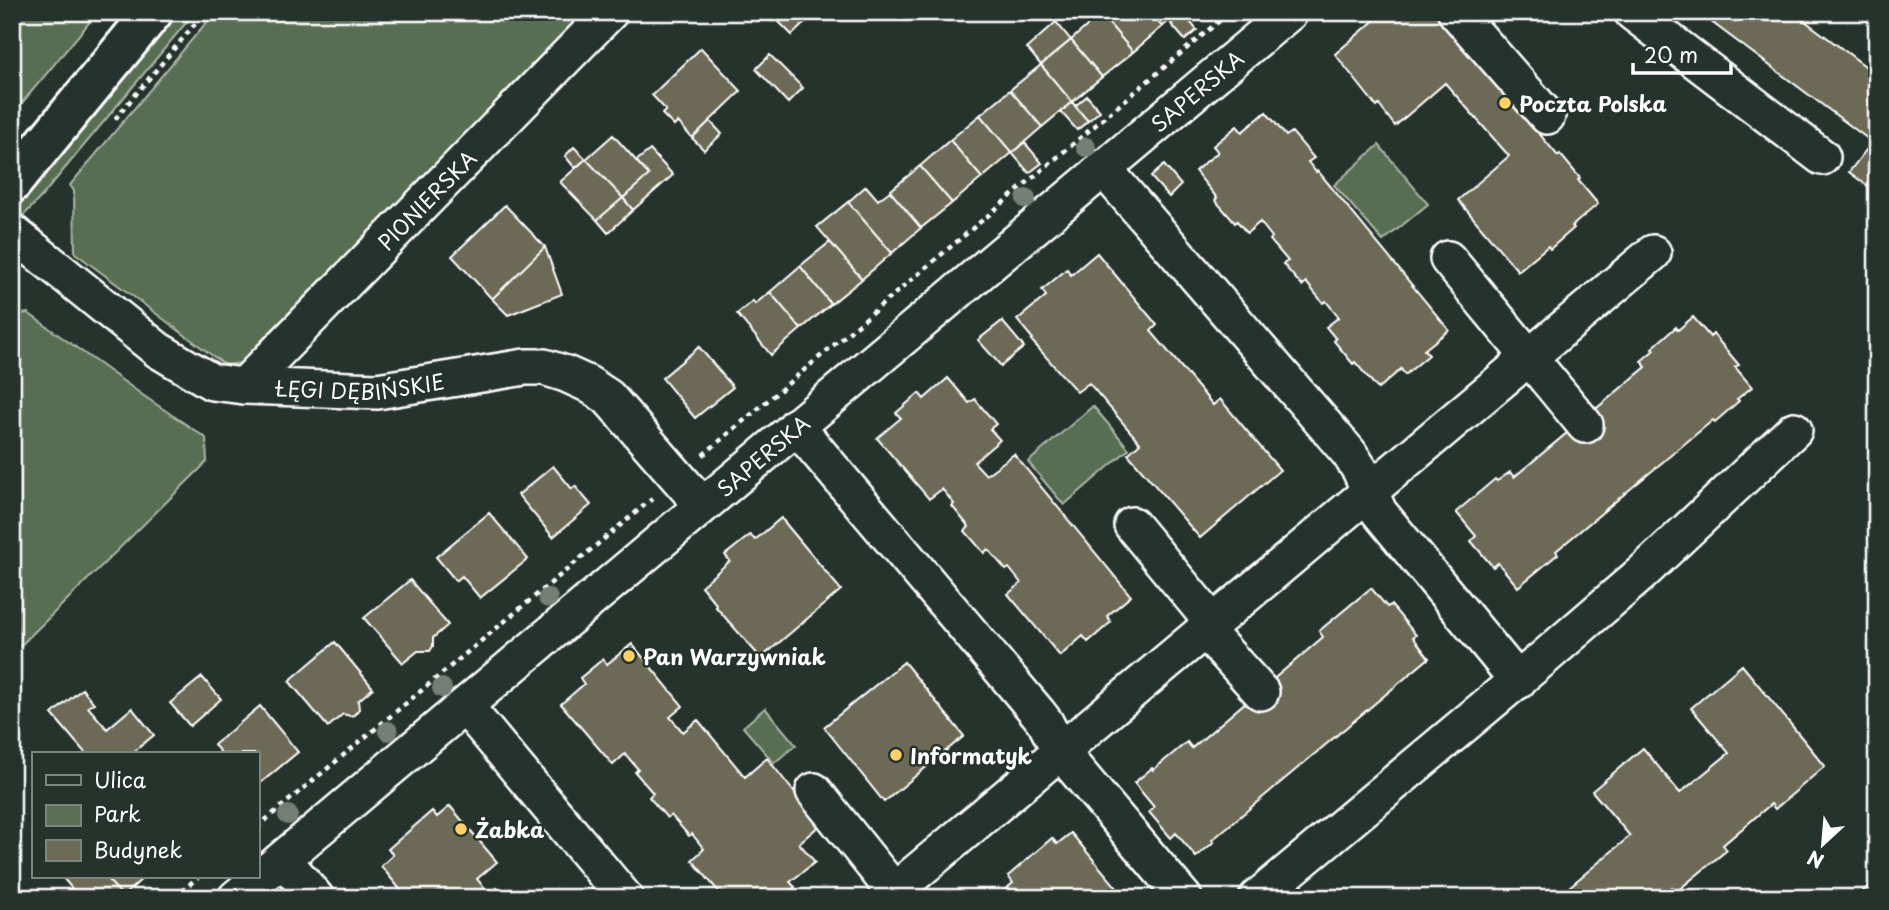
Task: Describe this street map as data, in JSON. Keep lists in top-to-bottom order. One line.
{"streets":{"street":["SAPERSKA","PIONIERSKA","ŁĘGI DĘBIŃSKIE"]},"crossings":[["SAPERSKA","ŁĘGI DĘBIŃSKIE"],["PIONIERSKA","ŁĘGI DĘBIŃSKIE"]],"places":["Poczta Polska","Pan Warzywniak","Informatyk","Żabka"],"legend":["Ulica","Park","Budynek"],"scale_bar":"20 m","north":"bottom left"}
